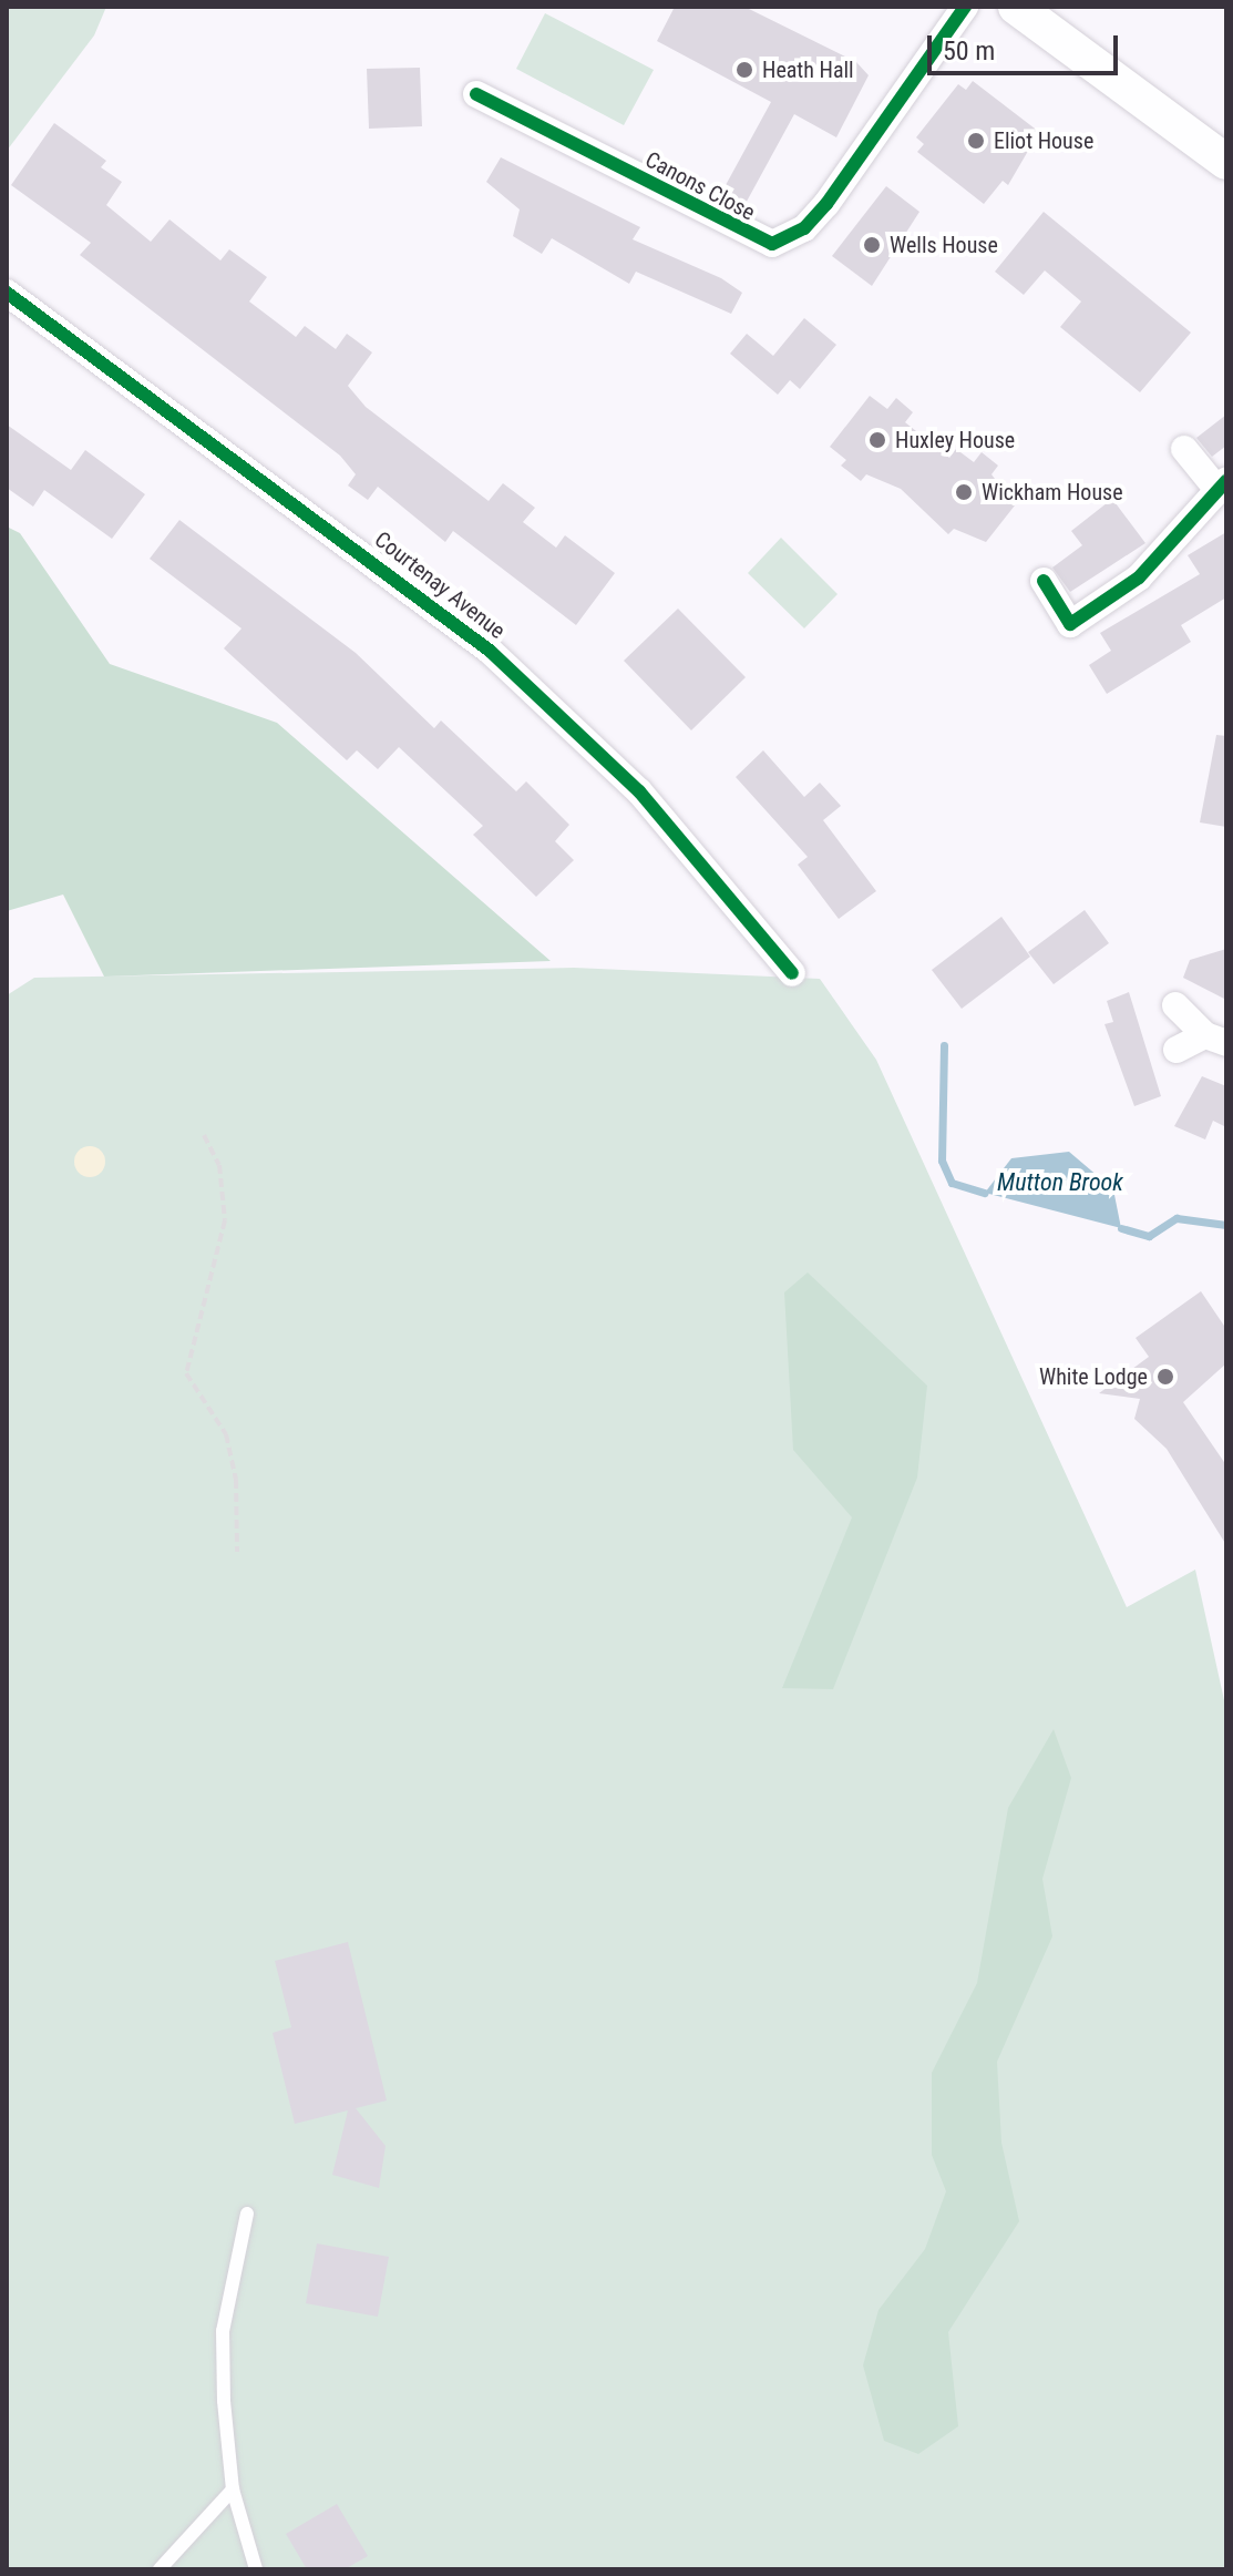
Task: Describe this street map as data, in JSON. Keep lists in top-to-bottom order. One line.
{"streets":{"street":["Canons Close","Courtenay Avenue"]},"water":["Mutton Brook"],"places":["Heath Hall","Eliot House","Wells House","Huxley House","Wickham House","White Lodge"],"scale_bar":"50 m"}
